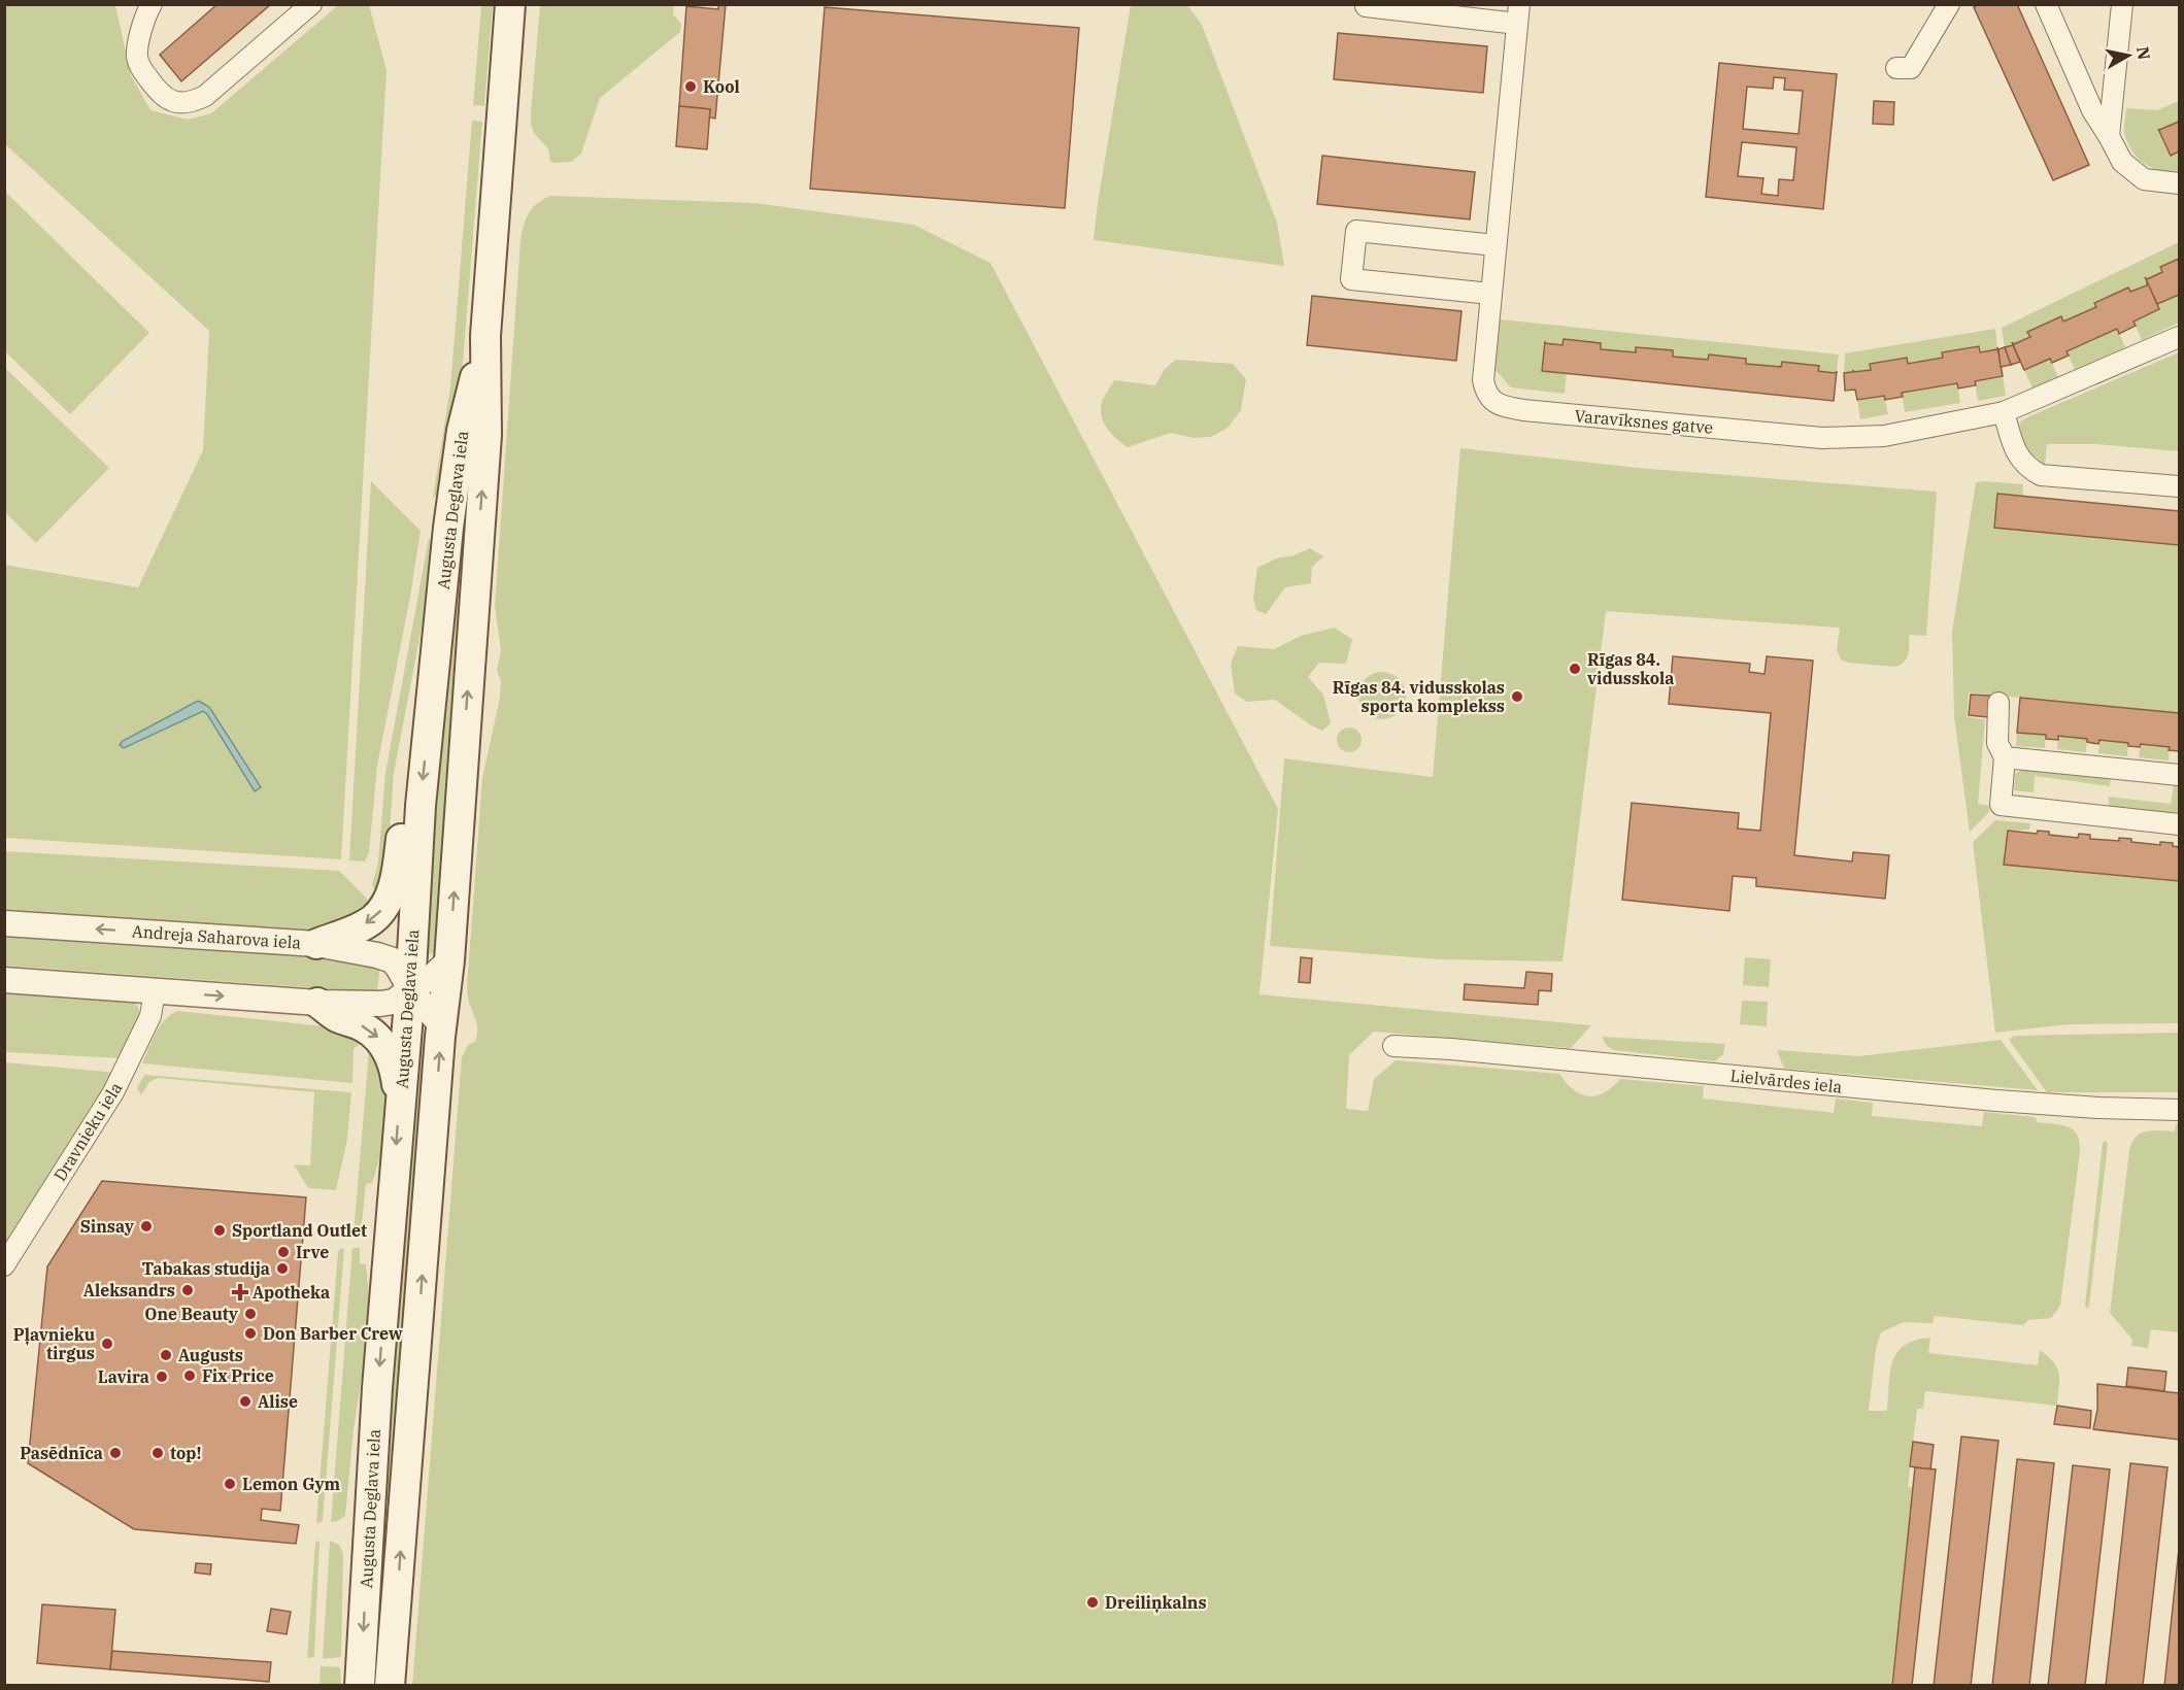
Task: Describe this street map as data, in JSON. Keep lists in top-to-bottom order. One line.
{"streets":{"main road":["Augusta Deglava iela"],"street":["Varavīksnes gatve","Andreja Saharova iela","Lielvārdes iela","Dravnieku iela"]},"crossings":[["Augusta Deglava iela","Andreja Saharova iela"]],"places":{"other":["Kool","Rīgas 84. vidusskola","Rīgas 84. vidusskolas sporta komplekss","Sinsay","Sportland Outlet","Irve","Tabakas studija","Aleksandrs","One Beauty","Don Barber Crew","Pļavnieku tirgus","Augusts","Fix Price","Lavira","Alise","Pasēdnīca","top!","Lemon Gym","Dreiliņkalns"],"health":["Apotheka"]},"north":"right"}
